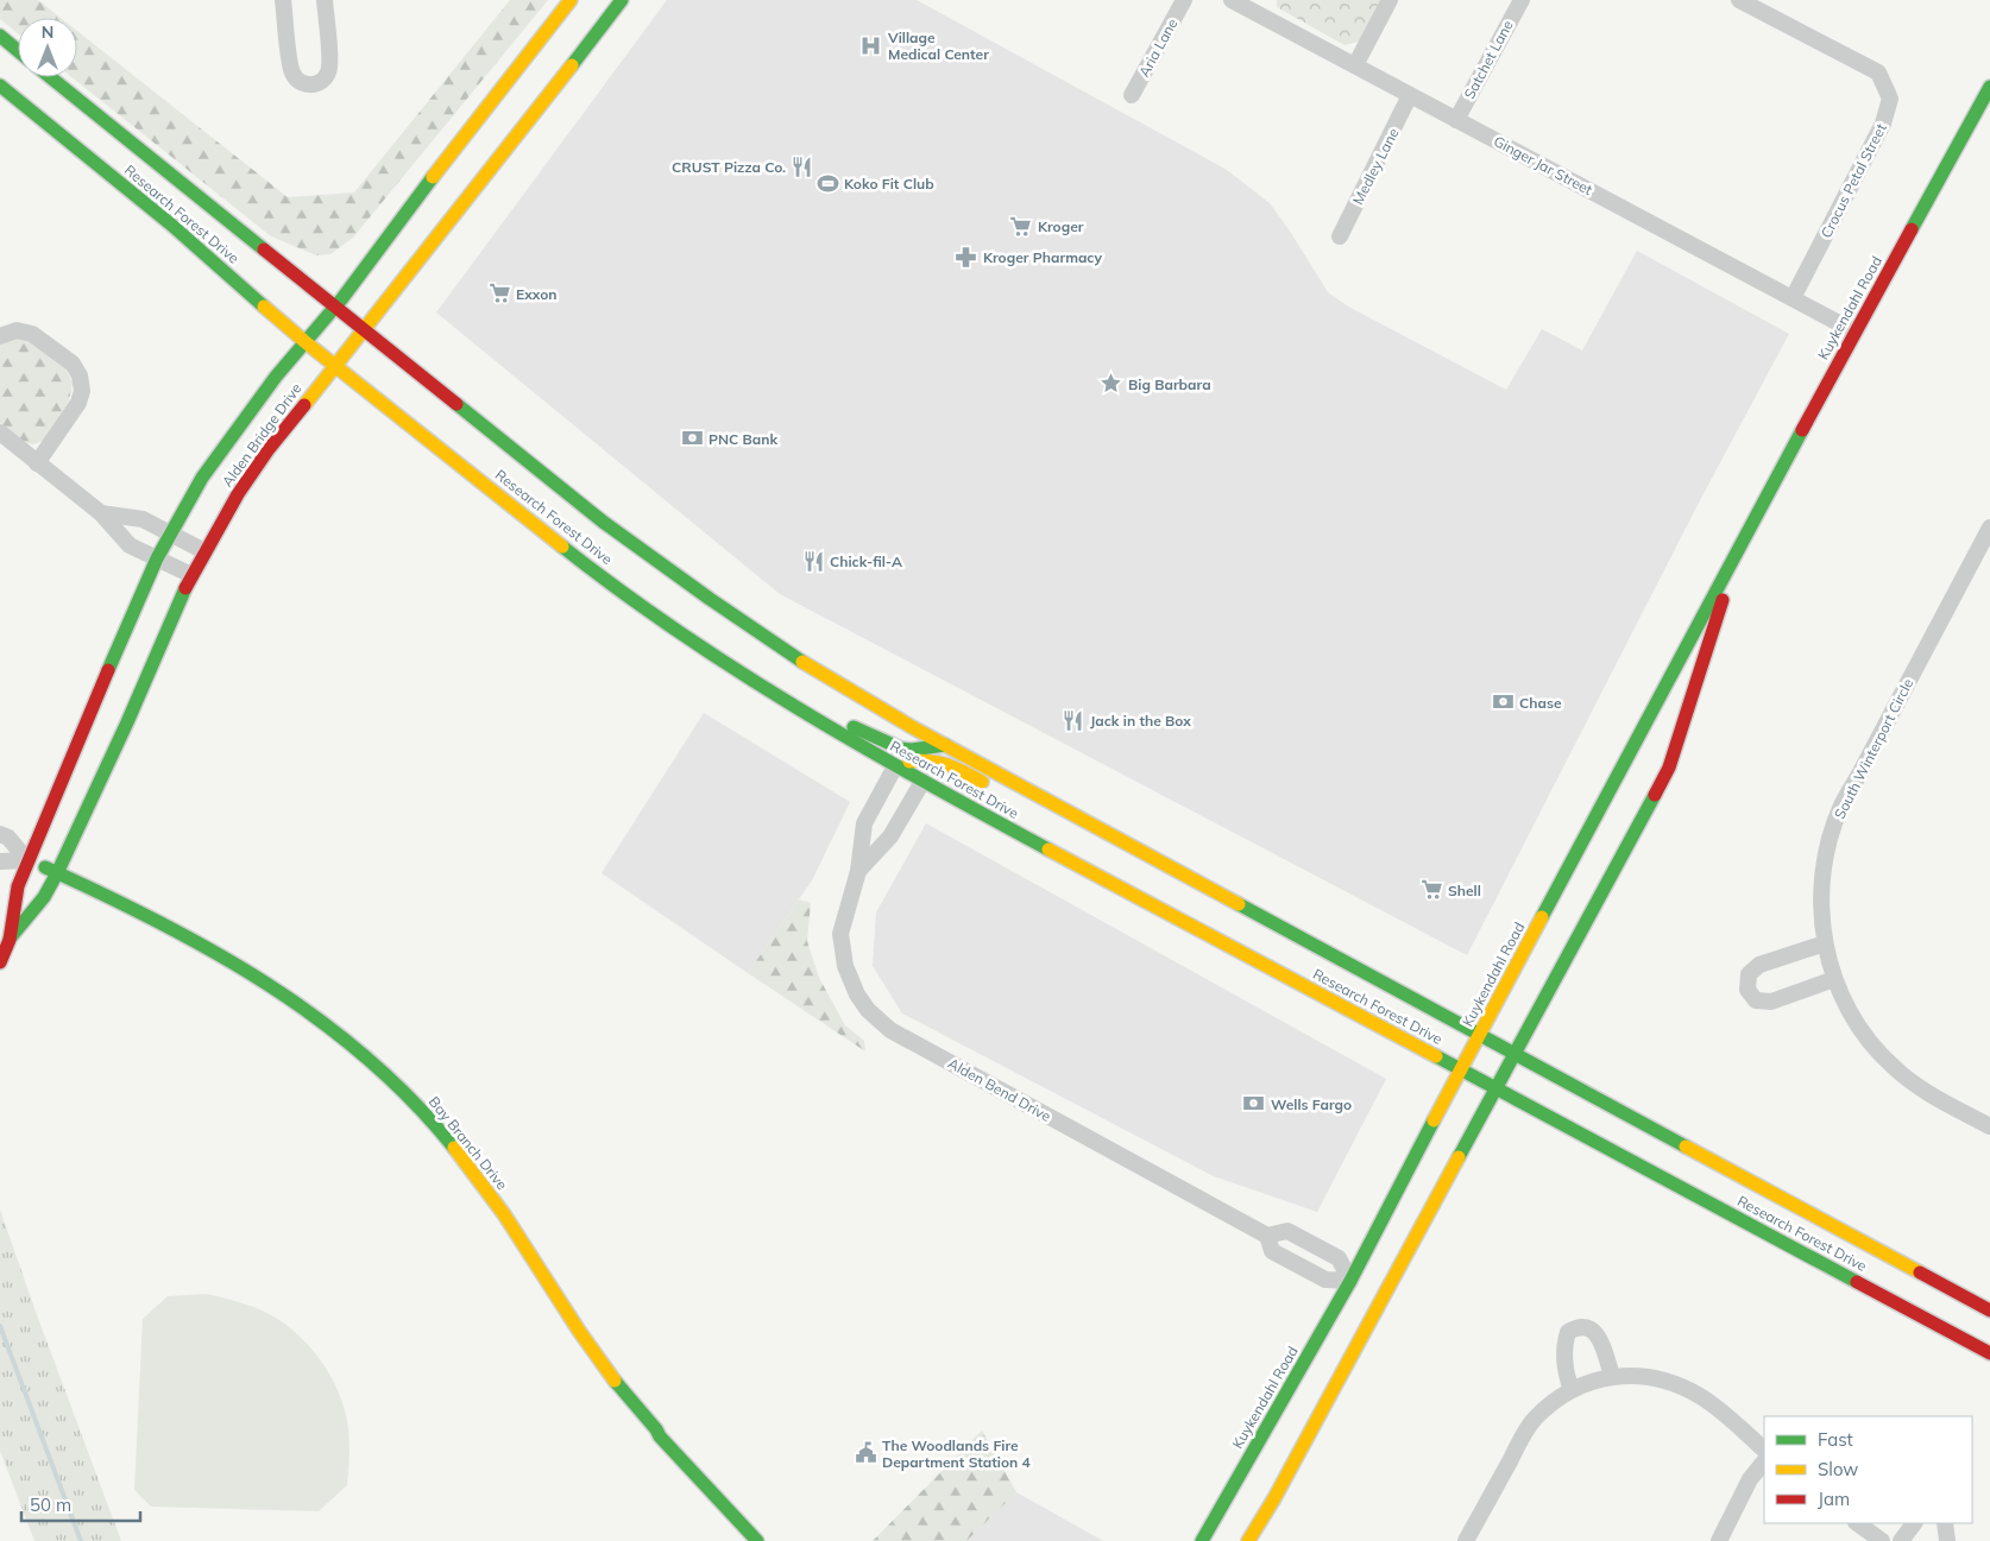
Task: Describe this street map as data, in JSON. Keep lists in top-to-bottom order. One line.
{"streets":{"main road":["Research Forest Drive","Kuykendahl Road","Alden Bridge Drive","Bay Branch Drive"],"street":["Aria Lane","Satchet Lane","Ginger Jar Street","Medley Lane","Crocus Petal Street","South Winterport Circle","Alden Bend Drive"]},"crossings":[["Satchet Lane","Ginger Jar Street"],["Ginger Jar Street","Medley Lane"],["Ginger Jar Street","Crocus Petal Street"],["Ginger Jar Street","Kuykendahl Road"],["Research Forest Drive","Kuykendahl Road"],["Research Forest Drive","Alden Bridge Drive"],["Research Forest Drive","Alden Bend Drive"],["Kuykendahl Road","Alden Bend Drive"],["Alden Bridge Drive","Bay Branch Drive"]],"places":{"hospital":["Village Medical Center"],"restaurant":["CRUST Pizza Co.","Chick-fil-A","Jack in the Box"],"sports":["Koko Fit Club"],"supermarket":["Kroger","Exxon","Shell"],"pharmacy":["Kroger Pharmacy"],"place":["Big Barbara"],"bank":["PNC Bank","Chase","Wells Fargo"],"public building":["The Woodlands Fire Department Station 4"]},"legend":["Fast","Slow","Jam"],"scale_bar":"50 m","north":"top"}
